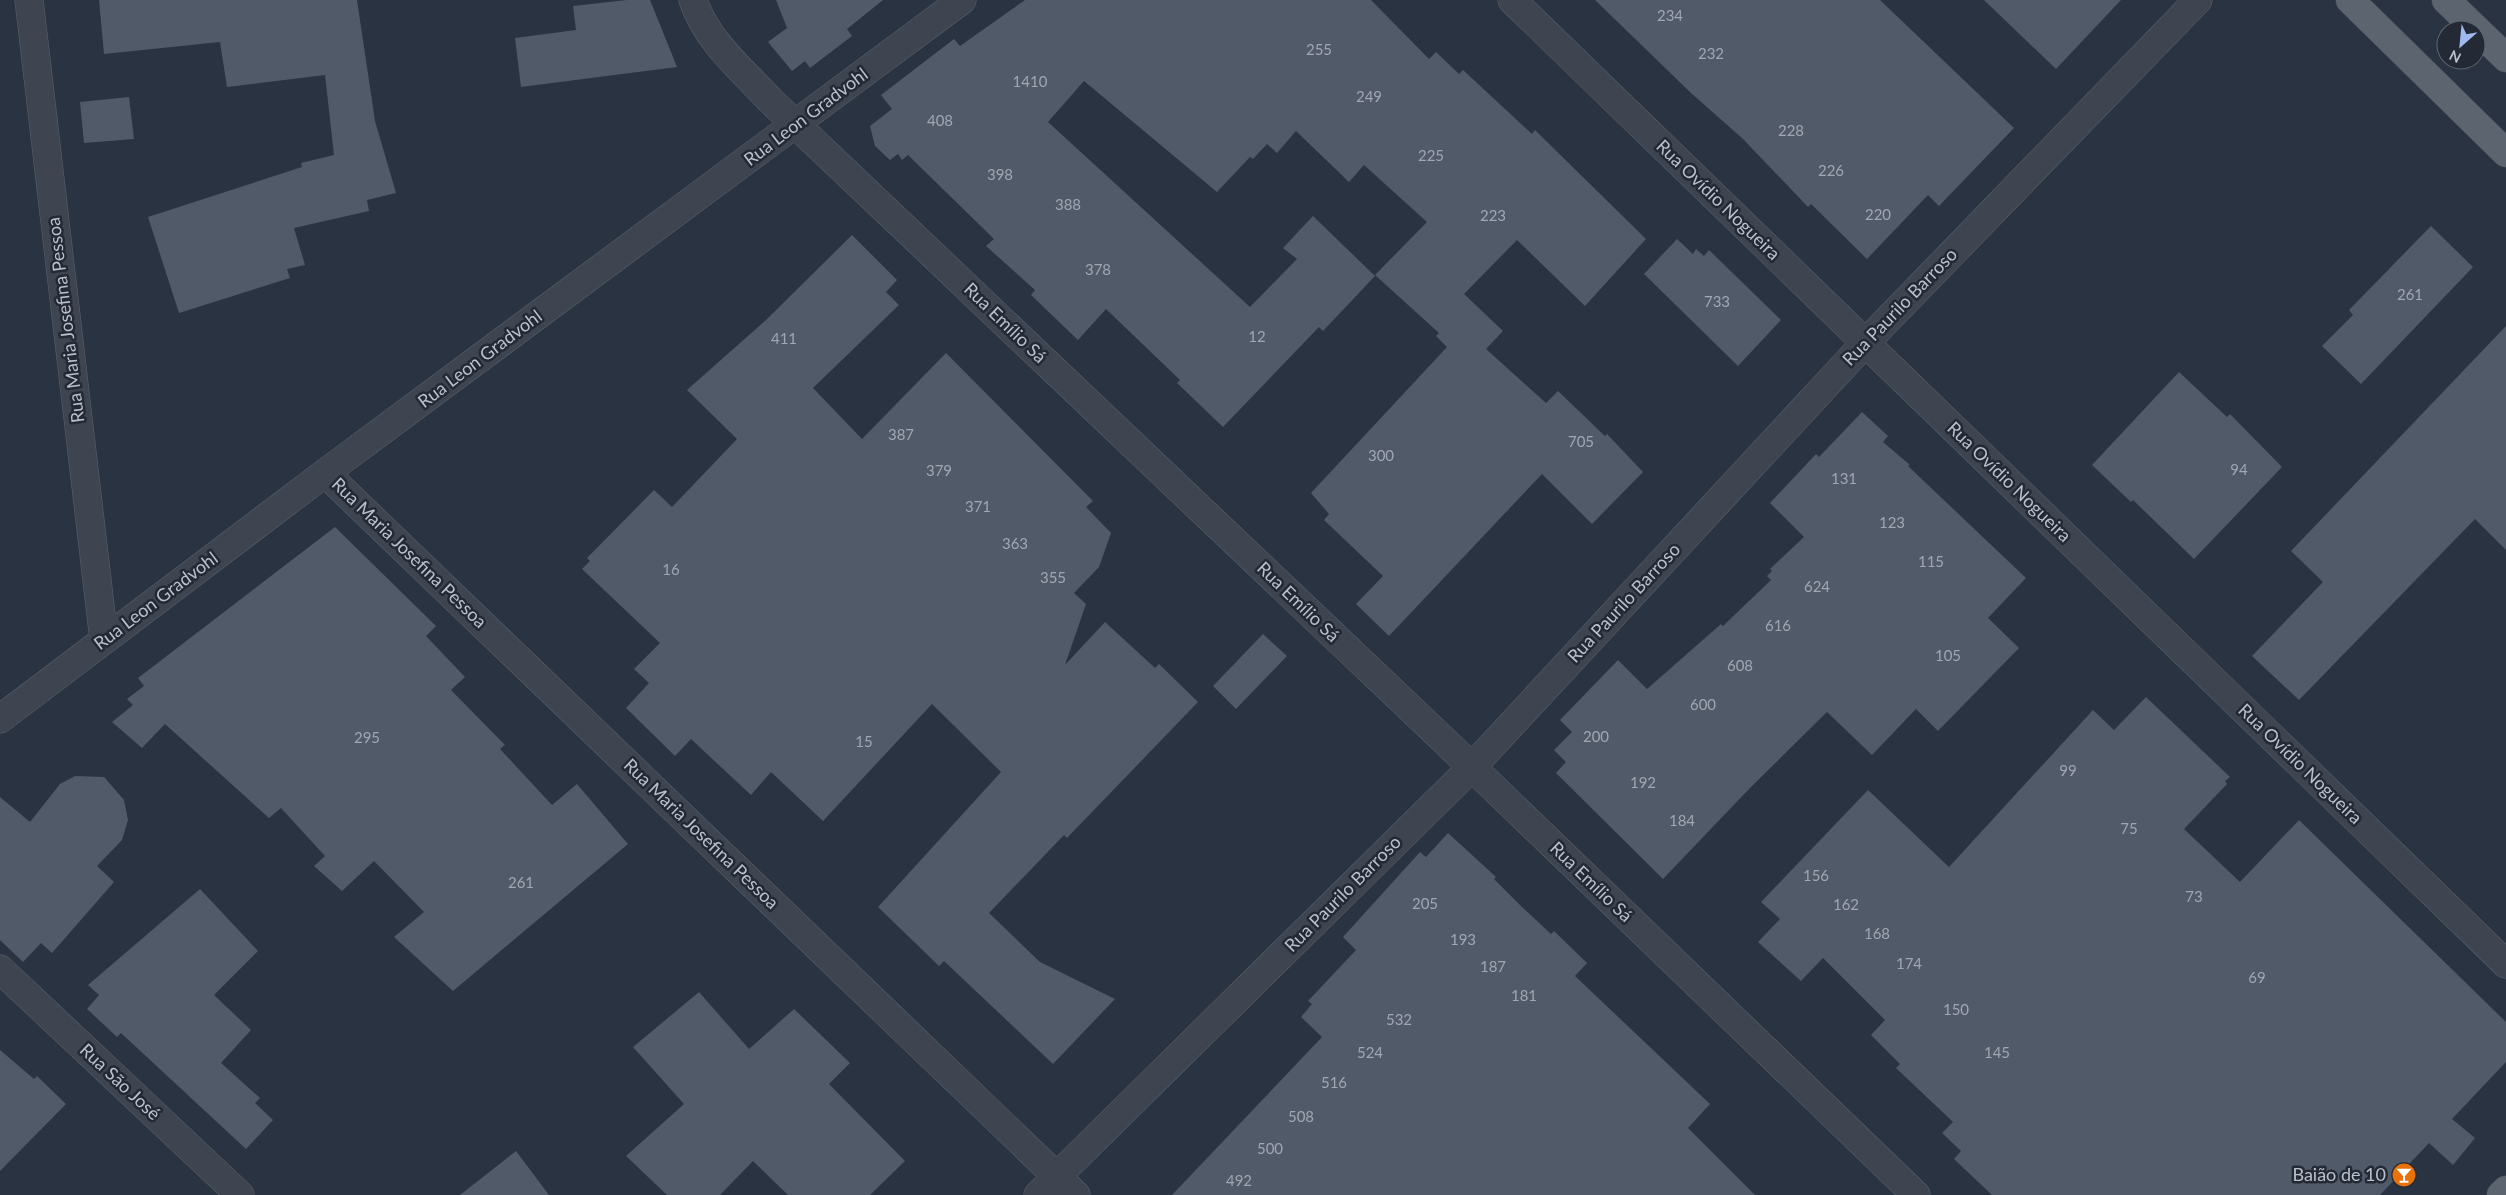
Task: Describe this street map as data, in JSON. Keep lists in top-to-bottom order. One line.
{"streets":{"street":["Rua Leon Gradvohl","Rua Ovídio Nogueira","Rua Paurilo Barroso","Rua Maria Josefina Pessoa","Rua Emílio Sá","Rua São José"]},"crossings":[["Rua Leon Gradvohl","Rua Maria Josefina Pessoa"],["Rua Leon Gradvohl","Rua Emílio Sá"],["Rua Ovídio Nogueira","Rua Paurilo Barroso"],["Rua Paurilo Barroso","Rua Maria Josefina Pessoa"],["Rua Paurilo Barroso","Rua Emílio Sá"]],"places":{"bar":["Baião de 10"]},"house_numbers":["234","255","232","1410","249","408","228","225","226","398","388","220","223","378","261","733","12","411","387","705","300","94","379","131","371","123","363","115","16","355","624","616","105","608","600","200","295","15","99","192","184","75","156","261","73","205","162","168","193","174","187","69","181","150","532","524","145","516","508","500","492"],"north":"bottom left"}
